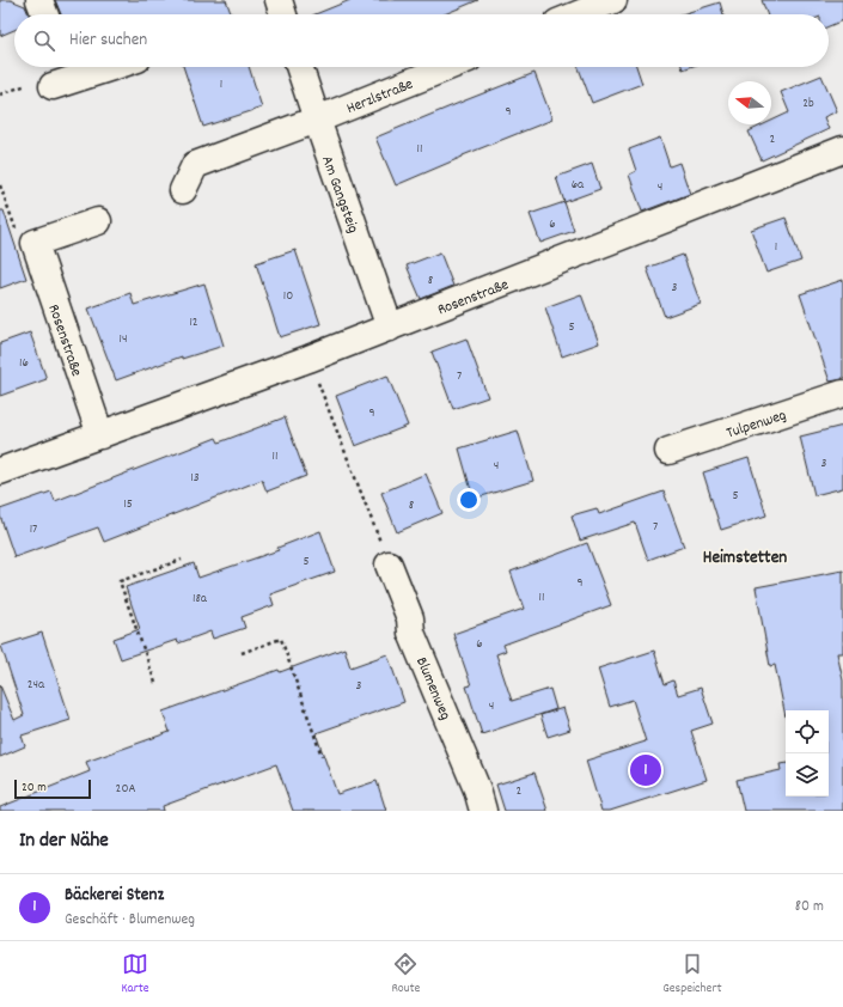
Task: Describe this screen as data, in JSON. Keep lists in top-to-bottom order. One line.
{"streets":{"street":["Herzlstraße","Am Gangsteig","Rosenstraße","Tulpenweg","Blumenweg"]},"crossings":[["Herzlstraße","Am Gangsteig"],["Am Gangsteig","Rosenstraße"]],"districts":["Heimstetten"],"house_numbers":["1","2b","9","2","11","6a","4","6","1","8","3","10","12","5","14","16","7","9","11","3","4","13","5","15","8","7","17","5","9","11","18a","6","24a","3","4","20A","2"],"scale_bar":"20 m","north":"left","page":{"search":"Hier suchen","pins":"1","scale":"20 m","heading":"In der Nähe","list":[{"mark":"1","name":"Bäckerei Stenz","note":"Geschäft · Blumenweg","value":"80 m"}],"nav":["Karte","Route","Gespeichert"]}}
